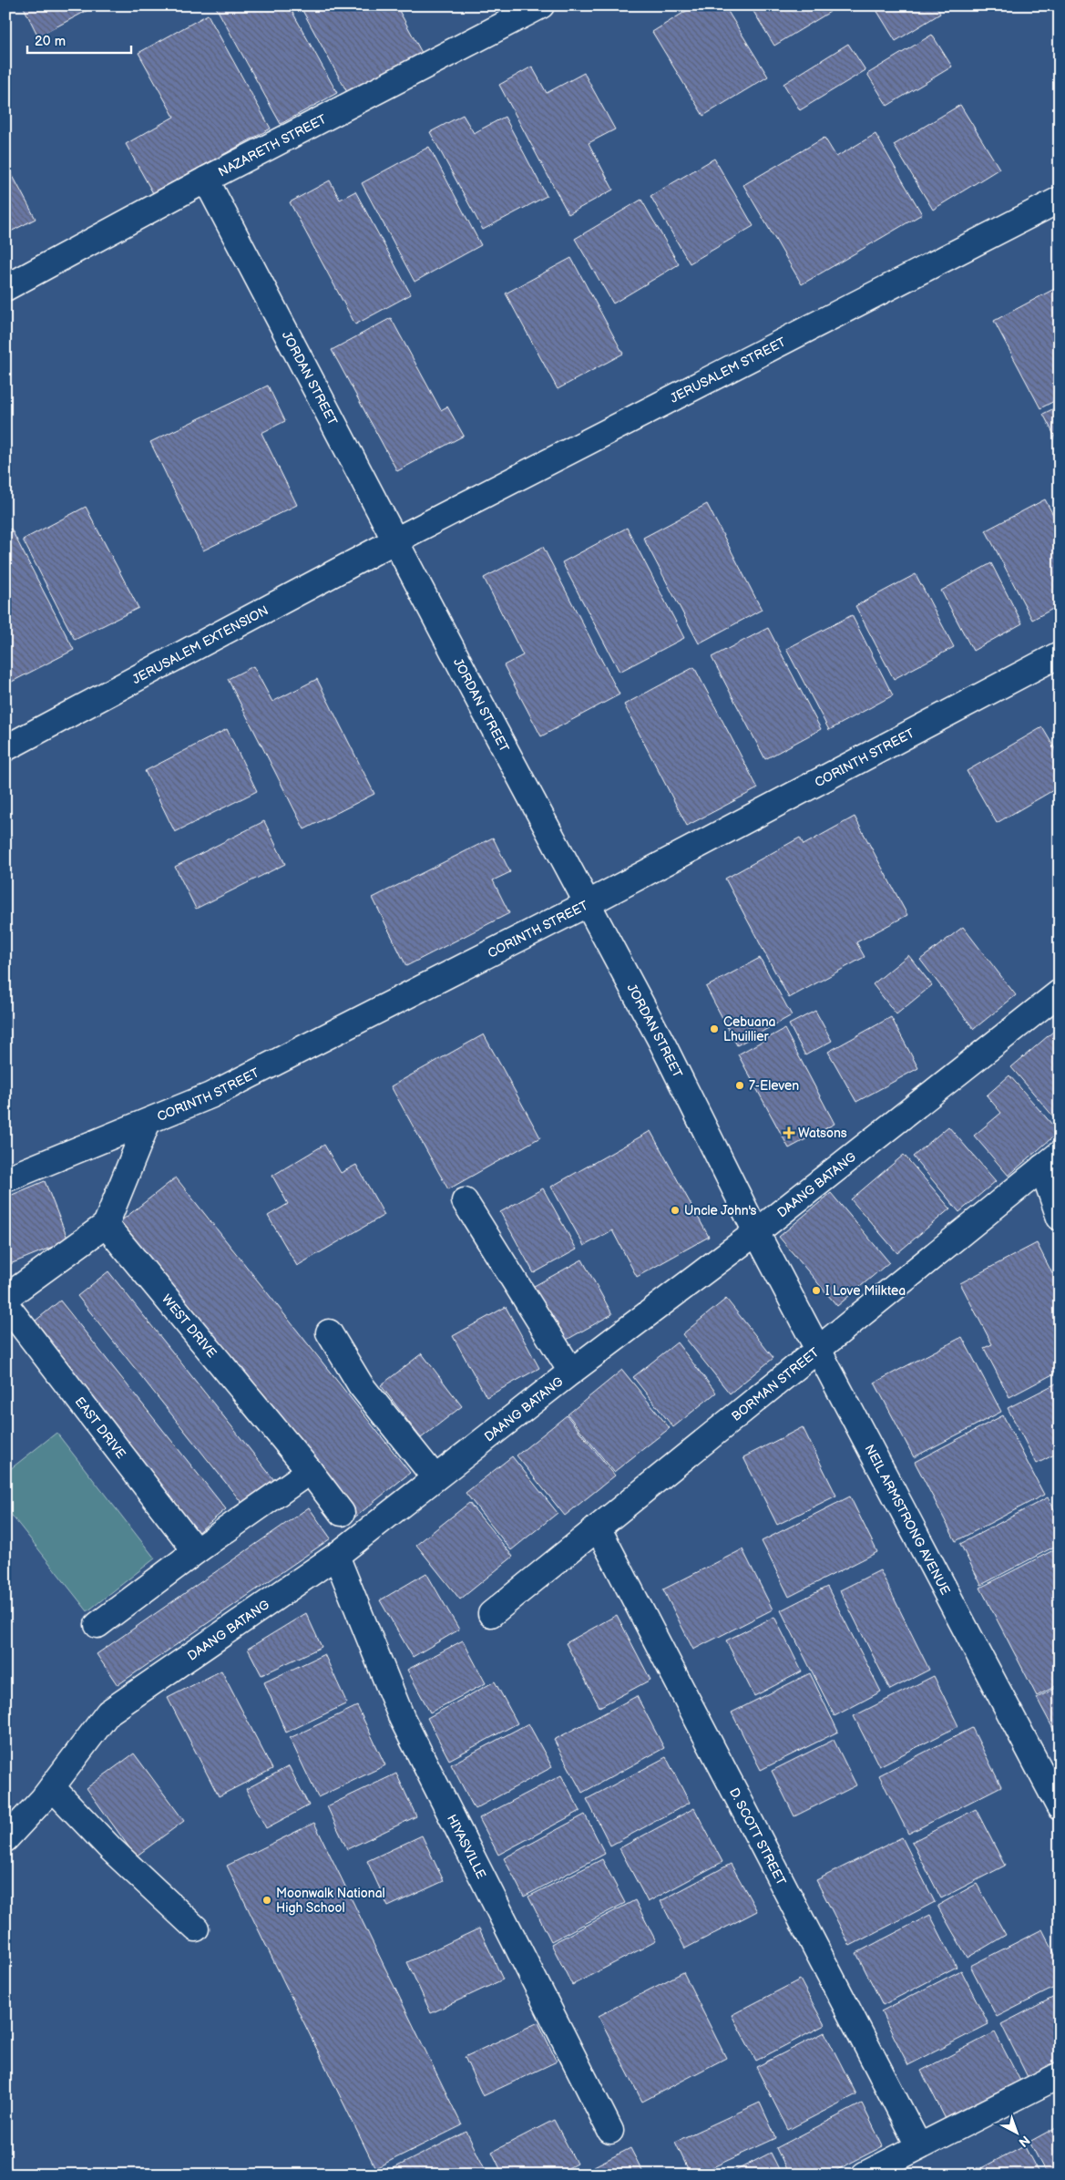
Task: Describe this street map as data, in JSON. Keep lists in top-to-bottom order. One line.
{"streets":{"street":["NAZARETH STREET","JERUSALEM STREET","JORDAN STREET","JERUSALEM EXTENSION","CORINTH STREET","DAANG BATANG","WEST DRIVE","BORMAN STREET","EAST DRIVE","NEIL ARMSTRONG AVENUE","D. SCOTT STREET","HIYASVILLE"]},"crossings":[["NAZARETH STREET","JORDAN STREET"],["JERUSALEM STREET","JORDAN STREET"],["JERUSALEM STREET","JERUSALEM EXTENSION"],["JORDAN STREET","JERUSALEM EXTENSION"],["JORDAN STREET","CORINTH STREET"],["JORDAN STREET","DAANG BATANG"],["JORDAN STREET","NEIL ARMSTRONG AVENUE"],["DAANG BATANG","NEIL ARMSTRONG AVENUE"],["DAANG BATANG","HIYASVILLE"],["BORMAN STREET","NEIL ARMSTRONG AVENUE"],["BORMAN STREET","D. SCOTT STREET"]],"places":{"other":["Cebuana Lhuillier","7-Eleven","Uncle John's","I Love Milktea","Moonwalk National High School"],"health":["Watsons"]},"scale_bar":"20 m","north":"bottom right"}
